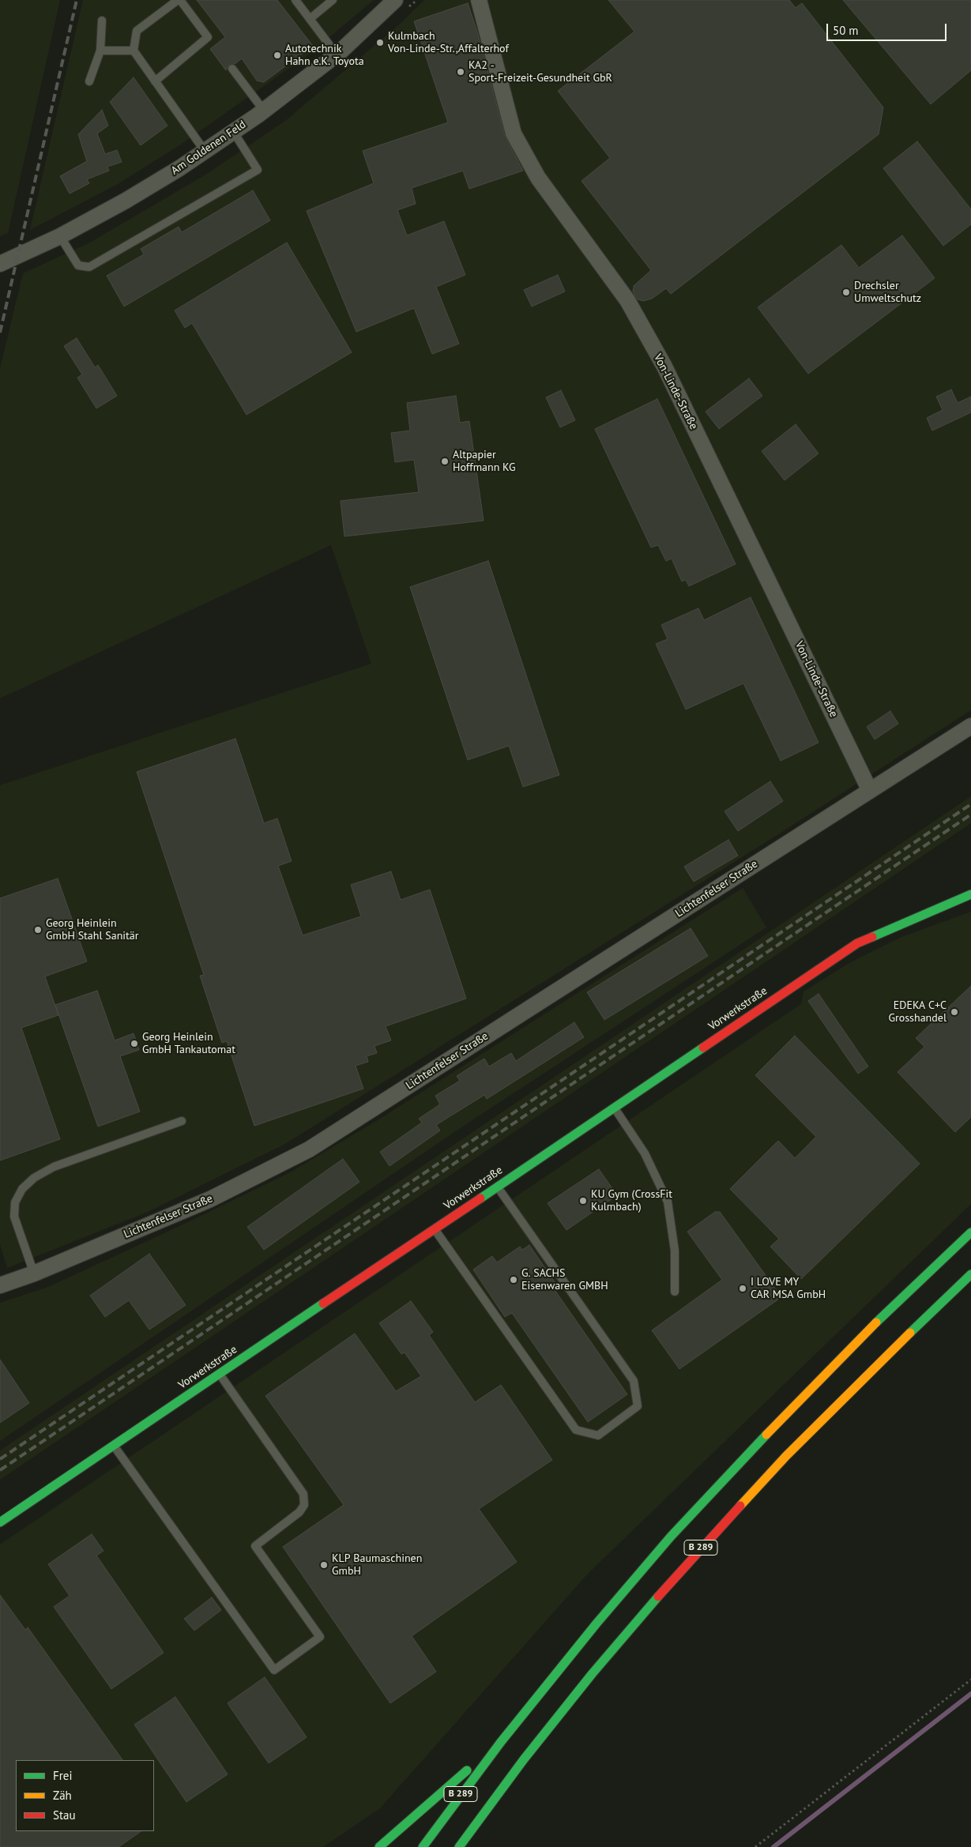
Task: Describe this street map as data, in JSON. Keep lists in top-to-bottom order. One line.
{"streets":{"main road":["Vorwerkstraße","B 289"],"street":["Am Goldenen Feld","Von-Linde-Straße","Lichtenfelser Straße"]},"crossings":[["Von-Linde-Straße","Lichtenfelser Straße"]],"places":["Kulmbach Von-Linde-Str.,Affalterhof","Autotechnik Hahn e.K. Toyota","KA2 - Sport-Freizeit-Gesundheit GbR","Drechsler Umweltschutz","Altpapier Hoffmann KG","Georg Heinlein GmbH Stahl Sanitär","EDEKA C+C Grosshandel","Georg Heinlein GmbH Tankautomat","KU Gym (CrossFit Kulmbach)","G. SACHS Eisenwaren GMBH","I LOVE MY CAR MSA GmbH","KLP Baumaschinen GmbH"],"legend":["Frei","Zäh","Stau"],"scale_bar":"50 m"}
